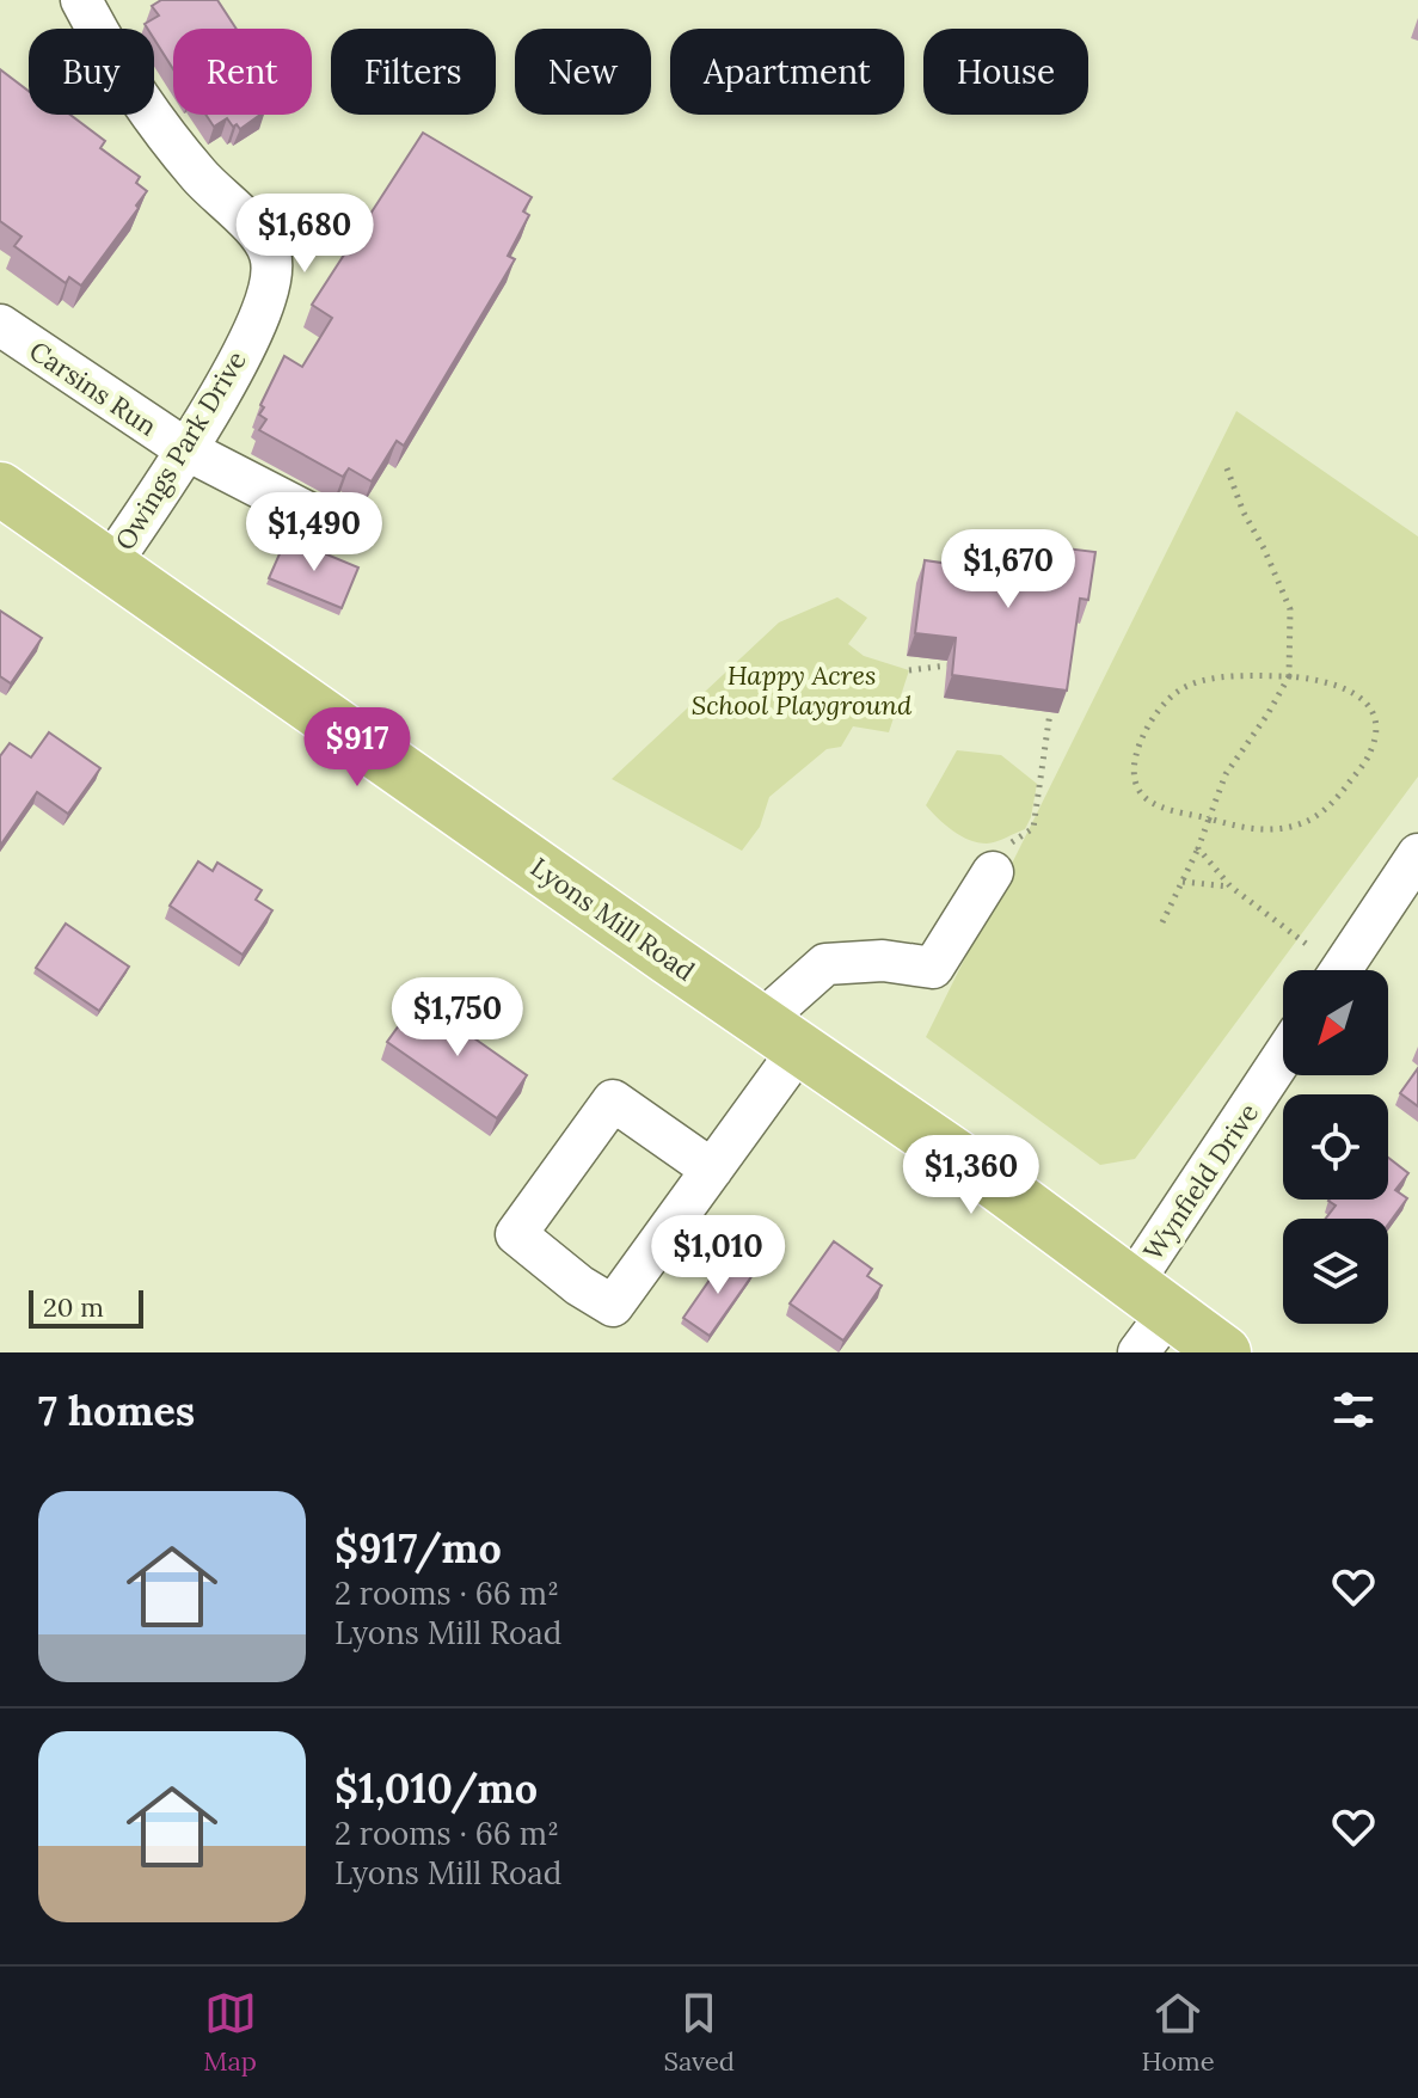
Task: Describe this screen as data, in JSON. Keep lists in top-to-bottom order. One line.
{"streets":{"main road":["Lyons Mill Road"],"street":["Carsins Run","Owings Park Drive","Wynfield Drive"]},"crossings":[["Carsins Run","Owings Park Drive"],["Owings Park Drive","Lyons Mill Road"],["Lyons Mill Road","Wynfield Drive"]],"parks":["Happy Acres School Playground"],"scale_bar":"20 m","north":"bottom left","page":{"chip":["Buy","Rent","Filters","New","Apartment","House"],"price":["$1,680","$1,490","$1,670","$917","$1,750","$1,360","$1,010"],"scale":"20 m","heading":"7 homes","list":[{"name":"$917/mo","note":"2 rooms · 66 m² · Lyons Mill Road"},{"name":"$1,010/mo","note":"2 rooms · 66 m² · Lyons Mill Road"}],"tabs":["Map","Saved","Home"]}}
